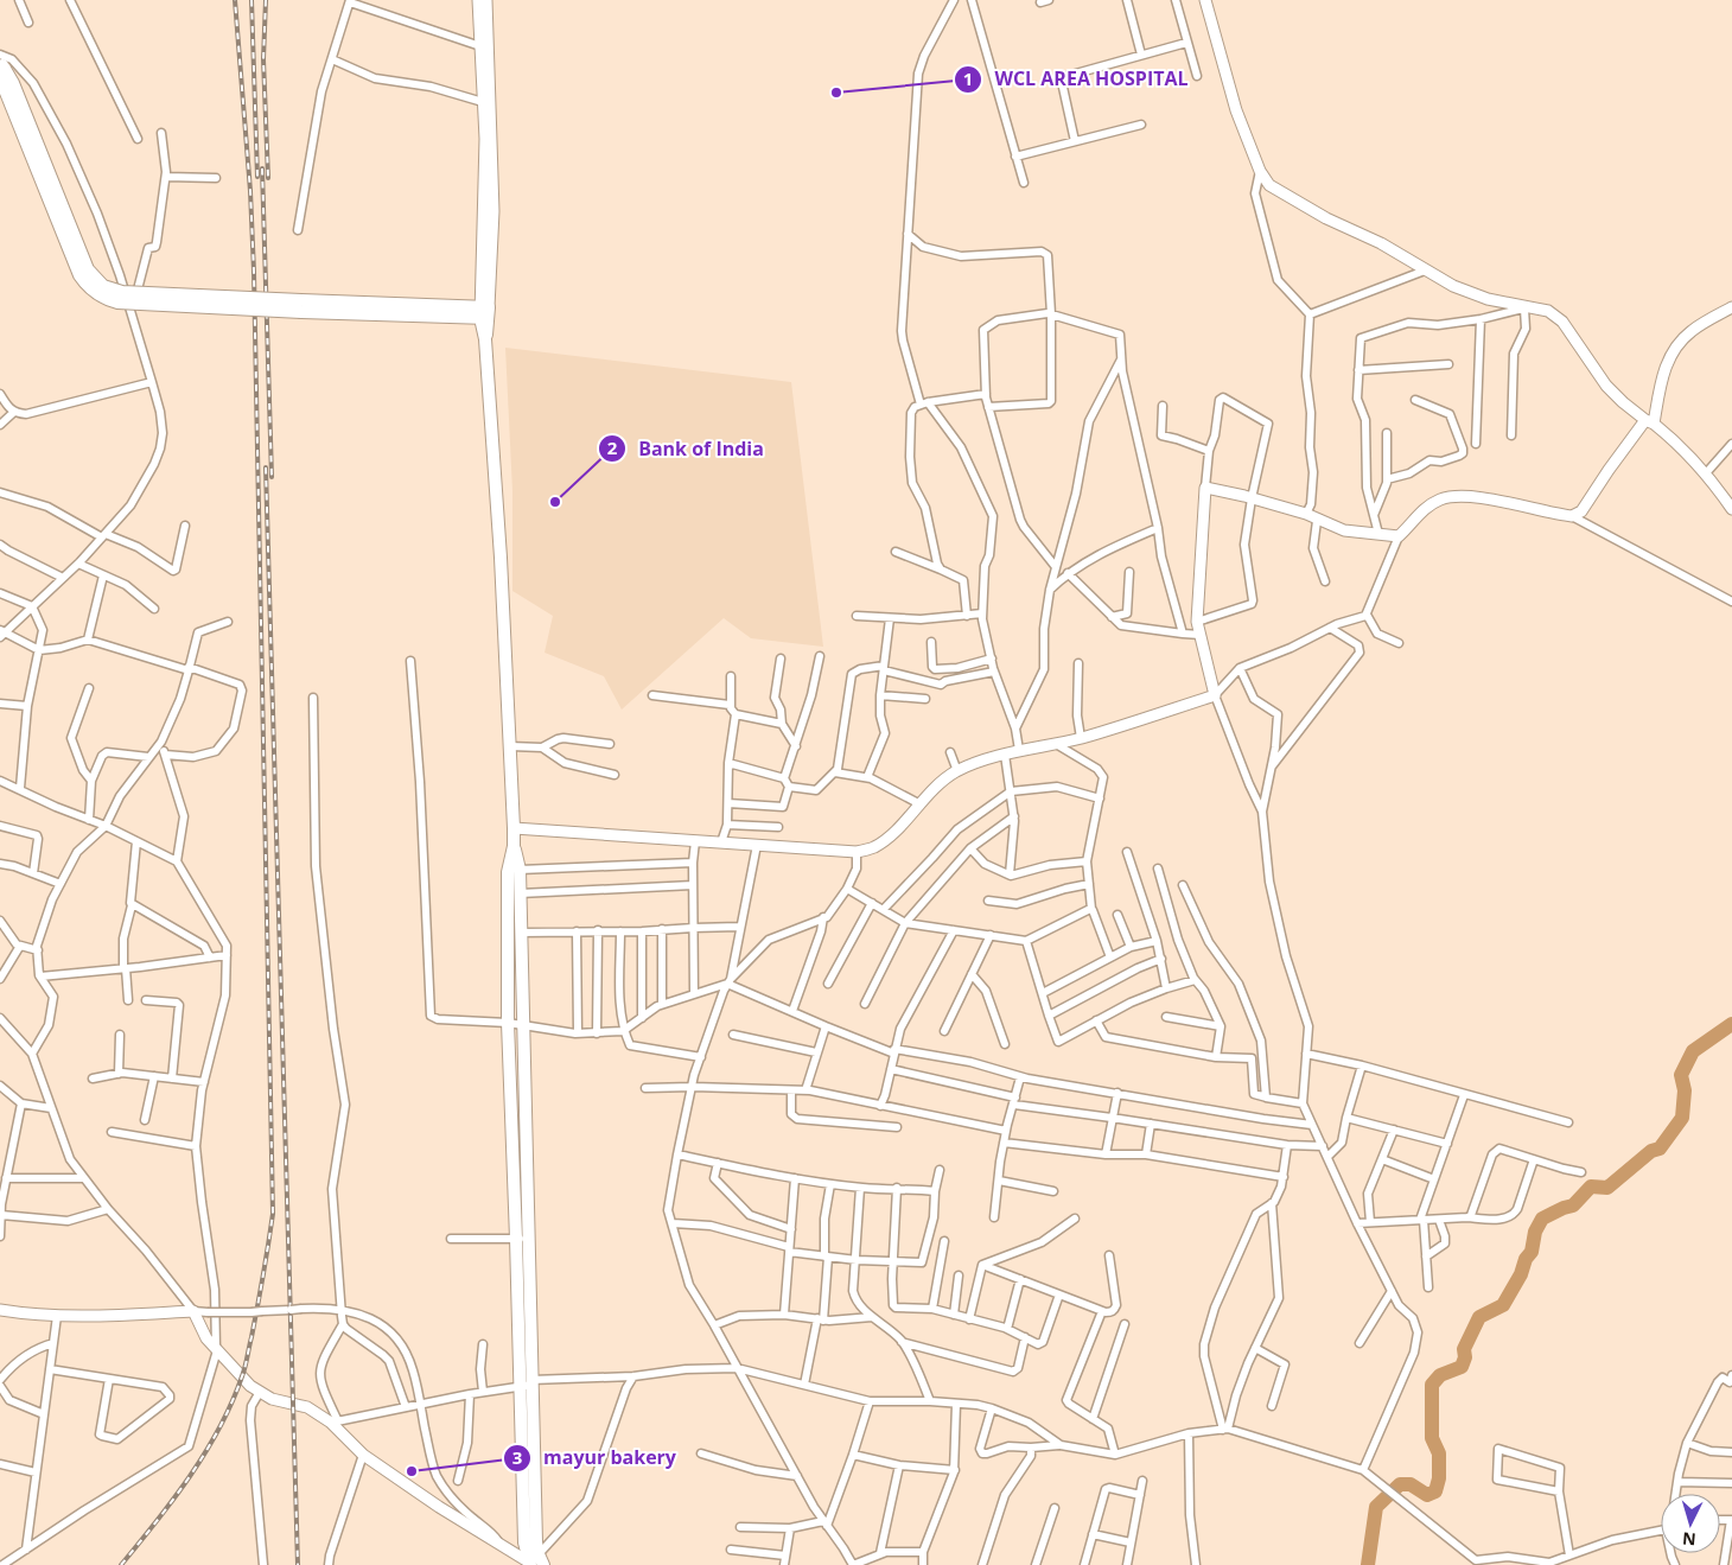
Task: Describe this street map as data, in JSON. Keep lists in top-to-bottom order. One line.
{"places":["WCL AREA HOSPITAL","Bank of India","mayur bakery"],"north":"bottom"}
